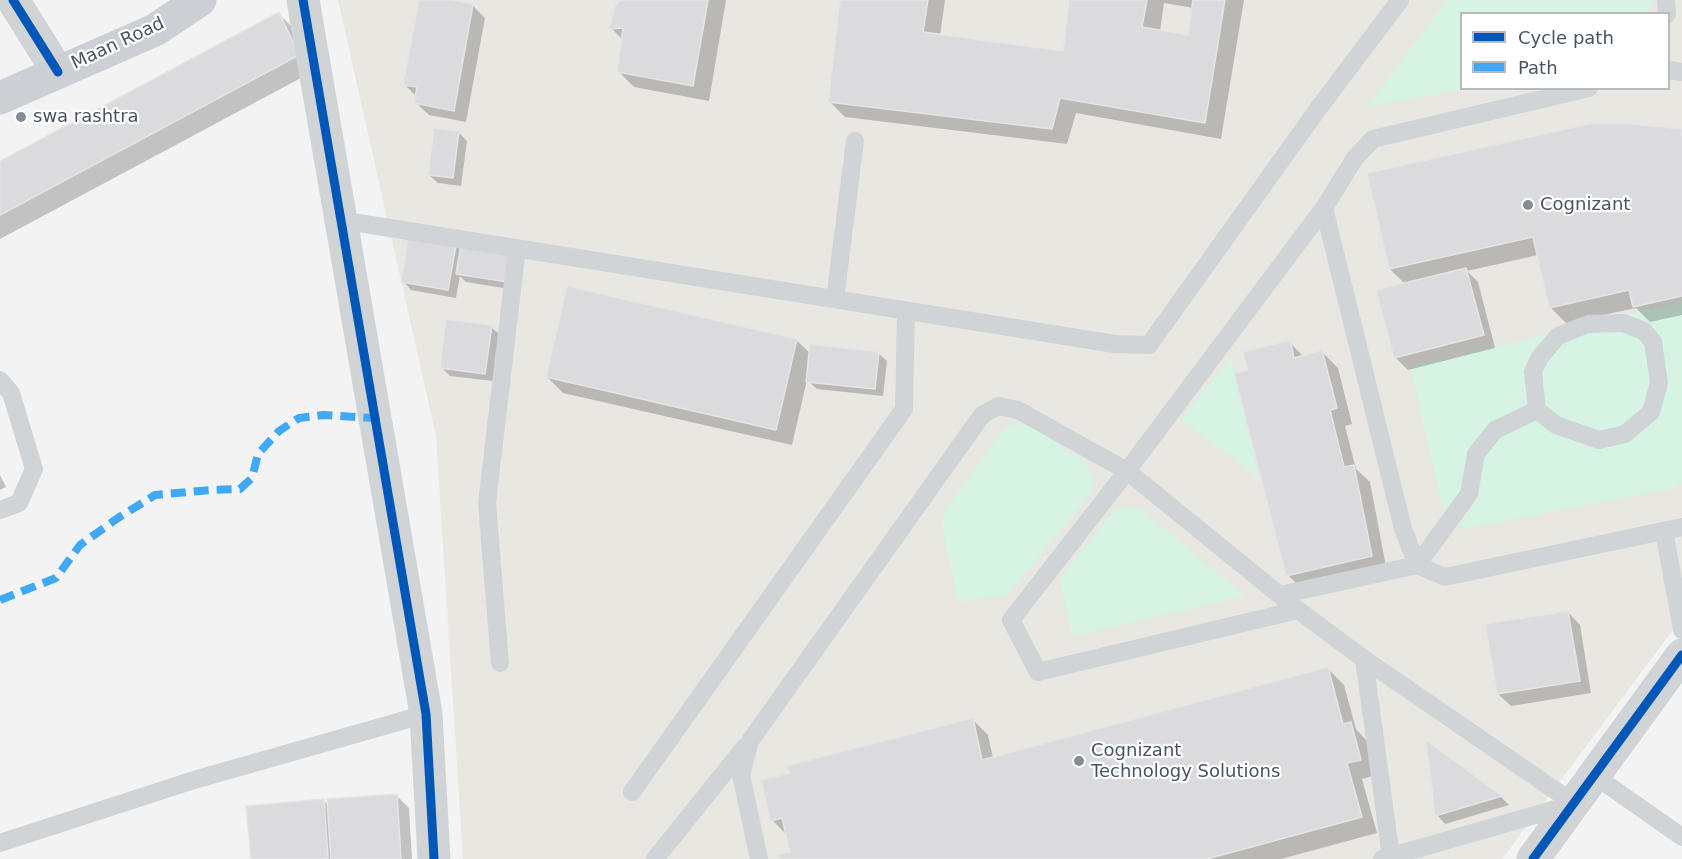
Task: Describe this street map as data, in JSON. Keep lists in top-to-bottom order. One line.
{"streets":{"main road":["Maan Road"]},"places":["swa rashtra","Cognizant","Cognizant Technology Solutions"],"legend":["Cycle path","Path"]}
